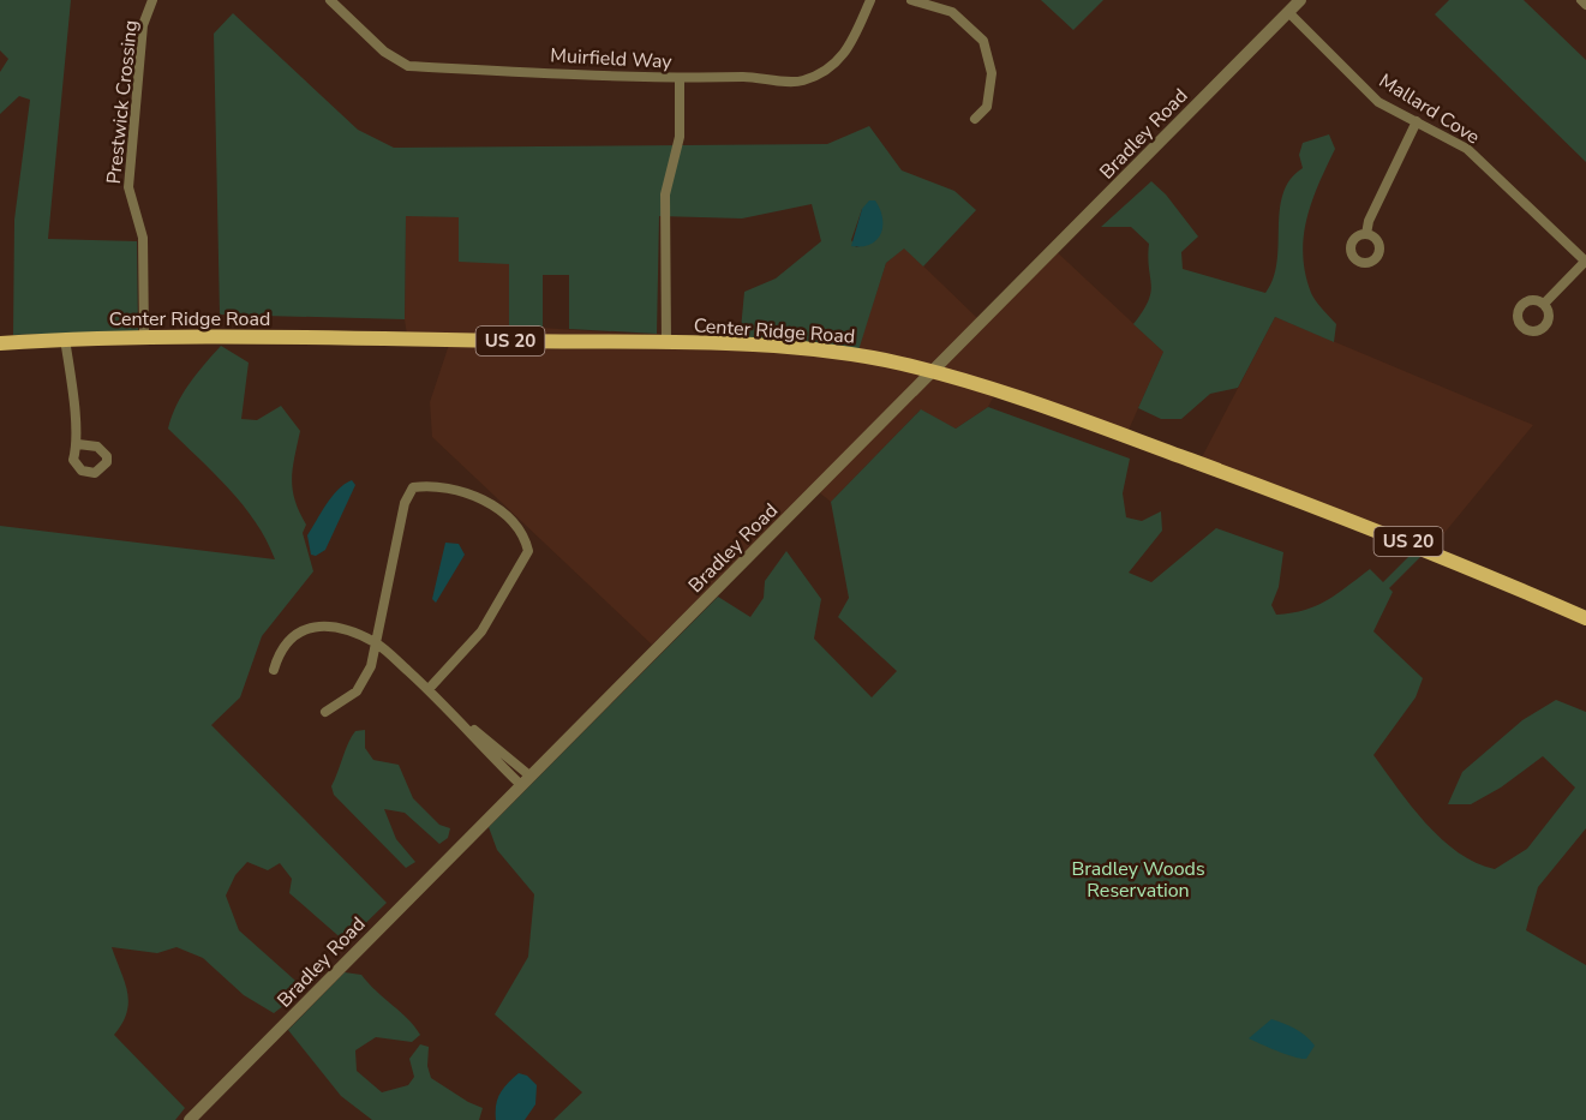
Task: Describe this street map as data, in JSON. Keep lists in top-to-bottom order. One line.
{"streets":{"main road":["Center Ridge Road","US 20"],"street":["Muirfield Way","Prestwick Crossing","Mallard Cove","Bradley Road"]},"crossings":[["Prestwick Crossing","Center Ridge Road"],["Mallard Cove","Bradley Road"],["Bradley Road","Center Ridge Road"]],"parks":["Bradley Woods Reservation"]}
